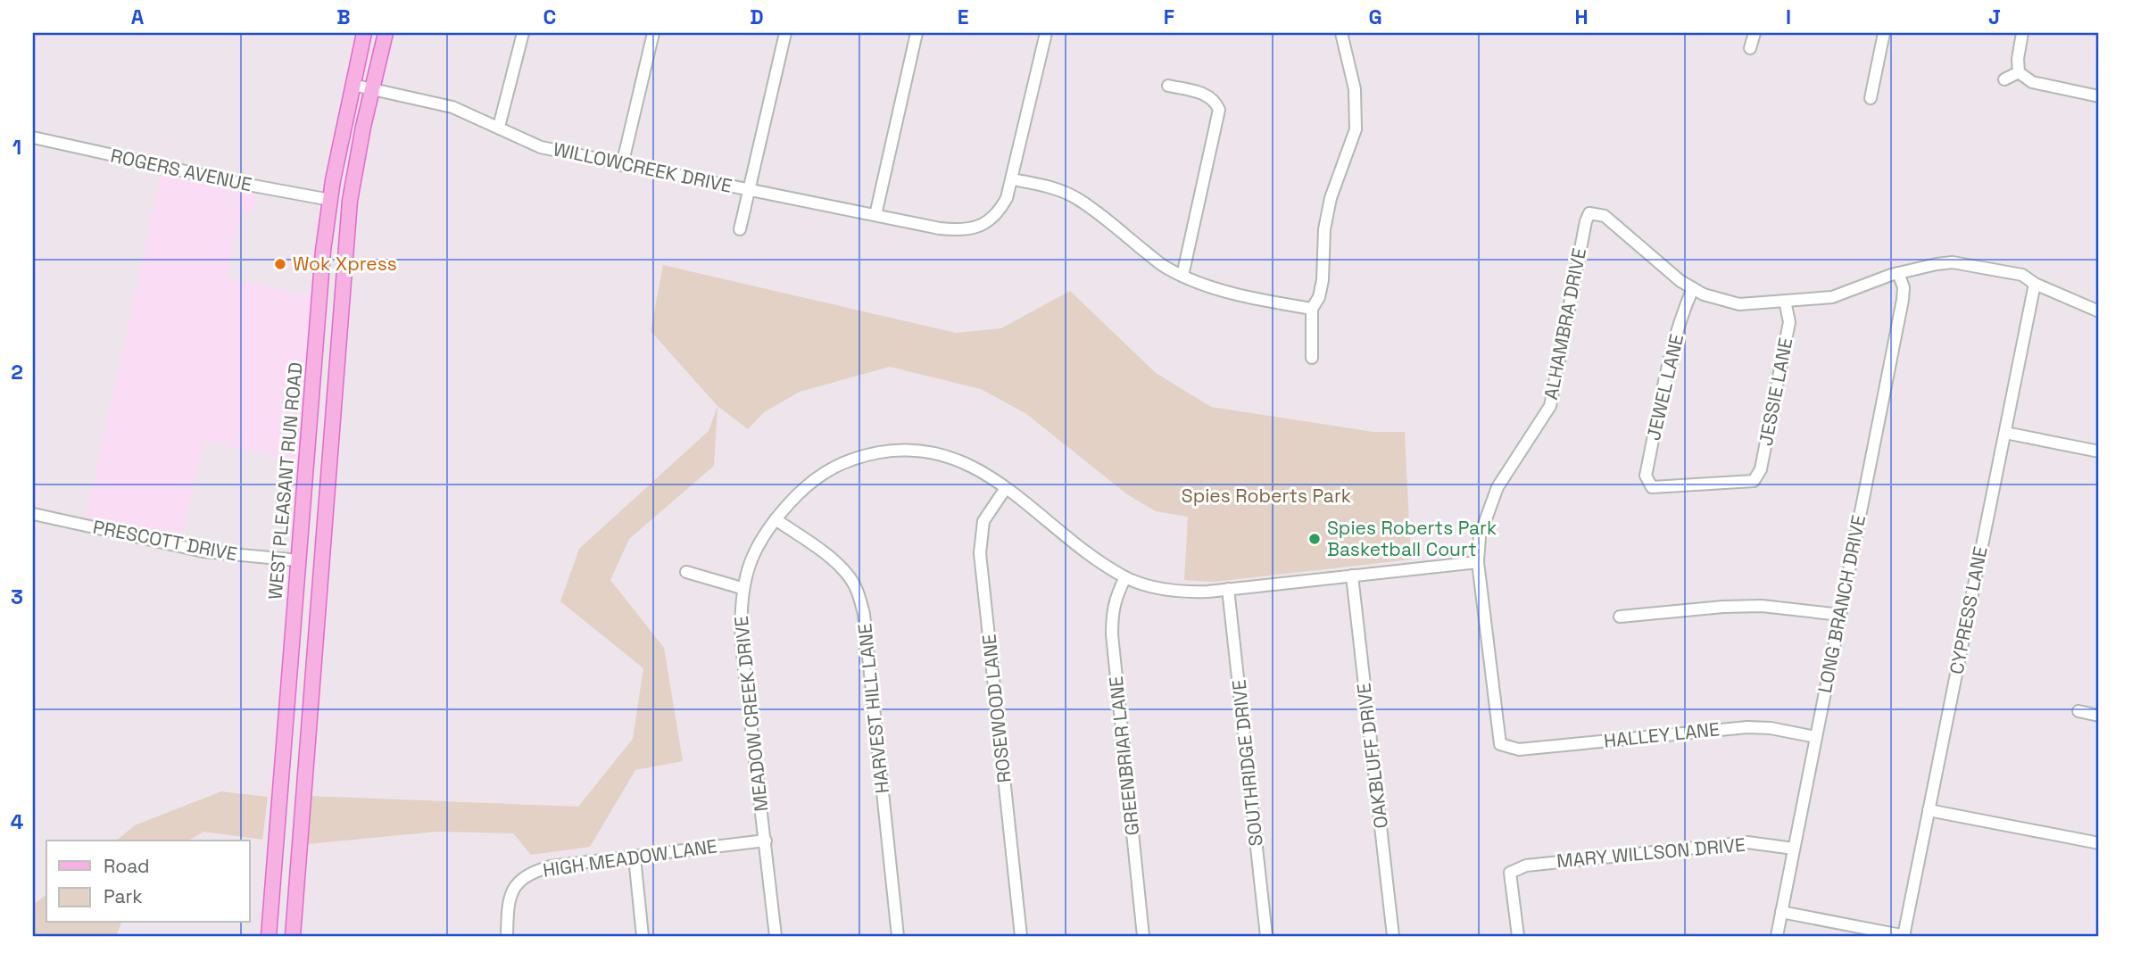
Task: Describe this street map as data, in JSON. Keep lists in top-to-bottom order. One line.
{"streets":{"main road":["WEST PLEASANT RUN ROAD"],"street":["WILLOWCREEK DRIVE","ROGERS AVENUE","ALHAMBRA DRIVE","JEWEL LANE","JESSIE LANE","PRESCOTT DRIVE","LONG BRANCH DRIVE","CYPRESS LANE","HARVEST HILL LANE","ROSEWOOD LANE","MEADOW CREEK DRIVE","HALLEY LANE","GREENBRIAR LANE","OAKBLUFF DRIVE","SOUTHRIDGE DRIVE","MARY WILLSON DRIVE","HIGH MEADOW LANE"]},"crossings":[["WILLOWCREEK DRIVE","WEST PLEASANT RUN ROAD"],["ROGERS AVENUE","WEST PLEASANT RUN ROAD"],["ALHAMBRA DRIVE","JEWEL LANE"],["ALHAMBRA DRIVE","MEADOW CREEK DRIVE"],["ALHAMBRA DRIVE","HALLEY LANE"],["JEWEL LANE","JESSIE LANE"],["WEST PLEASANT RUN ROAD","PRESCOTT DRIVE"],["LONG BRANCH DRIVE","HALLEY LANE"],["LONG BRANCH DRIVE","MARY WILLSON DRIVE"],["HARVEST HILL LANE","MEADOW CREEK DRIVE"],["ROSEWOOD LANE","MEADOW CREEK DRIVE"],["MEADOW CREEK DRIVE","GREENBRIAR LANE"],["MEADOW CREEK DRIVE","OAKBLUFF DRIVE"],["MEADOW CREEK DRIVE","SOUTHRIDGE DRIVE"],["MEADOW CREEK DRIVE","HIGH MEADOW LANE"]],"parks":["Spies Roberts Park"],"places":["Wok Xpress","Spies Roberts Park Basketball Court"],"legend":["Road","Park"],"grid":{"columns":["A","B","C","D","E","F","G","H","I","J"],"rows":["1","2","3","4"]}}
